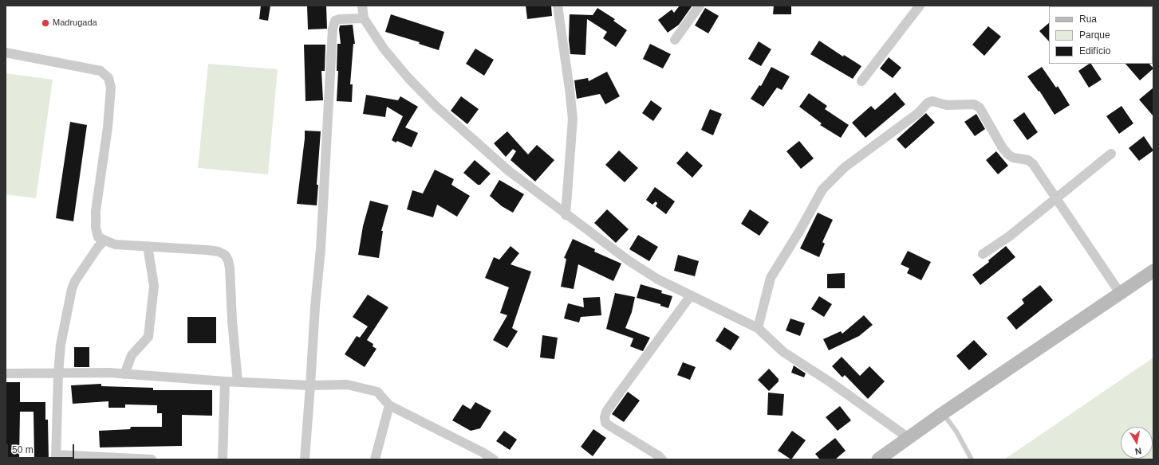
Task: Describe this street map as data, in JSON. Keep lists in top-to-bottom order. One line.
{"places":["Madrugada"],"legend":["Rua","Parque","Edifício"],"scale_bar":"50 m","north":"bottom"}
